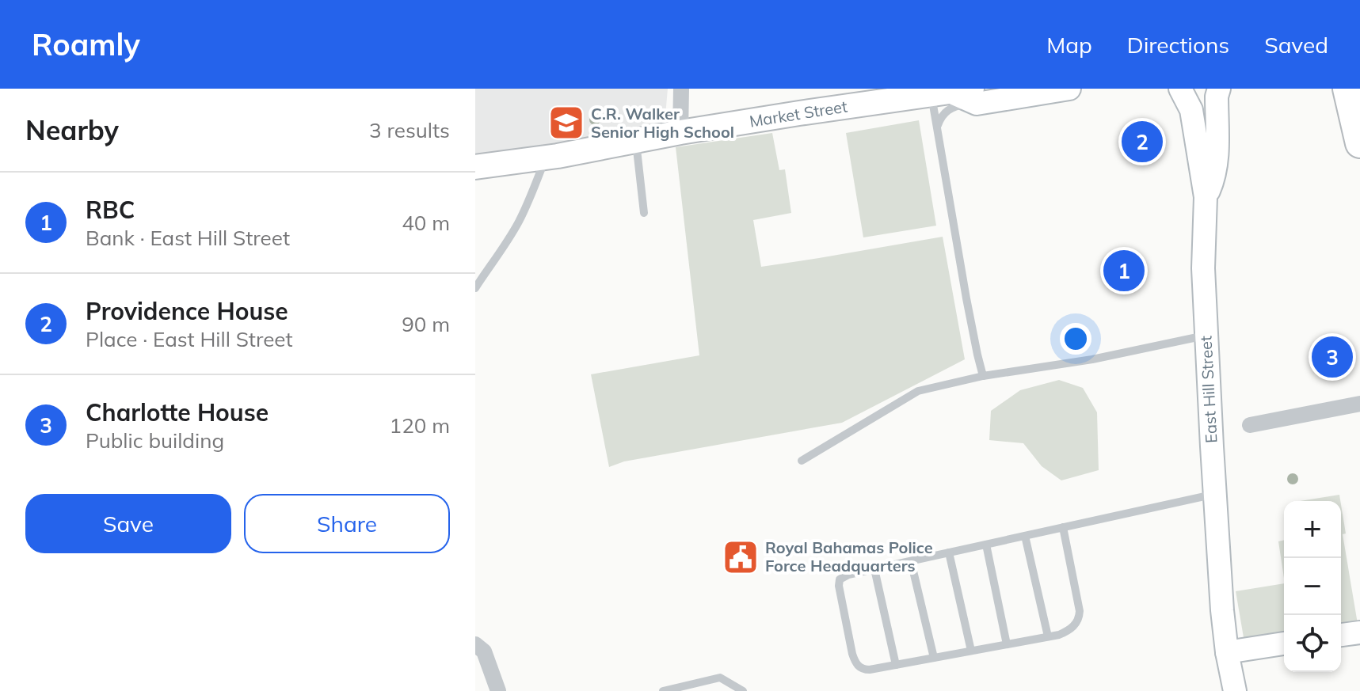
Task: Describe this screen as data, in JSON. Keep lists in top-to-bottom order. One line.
{"streets":{"main road":["Market Street","East Hill Street"]},"places":{"school or university":["C.R. Walker Senior High School"],"public building":["Royal Bahamas Police Force Headquarters"]},"page":{"header":"Roamly","nav":["Map","Directions","Saved"],"heading":["Nearby","3 results"],"pins":["2","1","3"],"list":[{"mark":"1","name":"RBC","note":"Bank · East Hill Street","value":"40 m"},{"mark":"2","name":"Providence House","note":"Place · East Hill Street","value":"90 m"},{"mark":"3","name":"Charlotte House","note":"Public building","value":"120 m"}],"buttons":["Save","Share"],"map_buttons":["+","−"]}}
